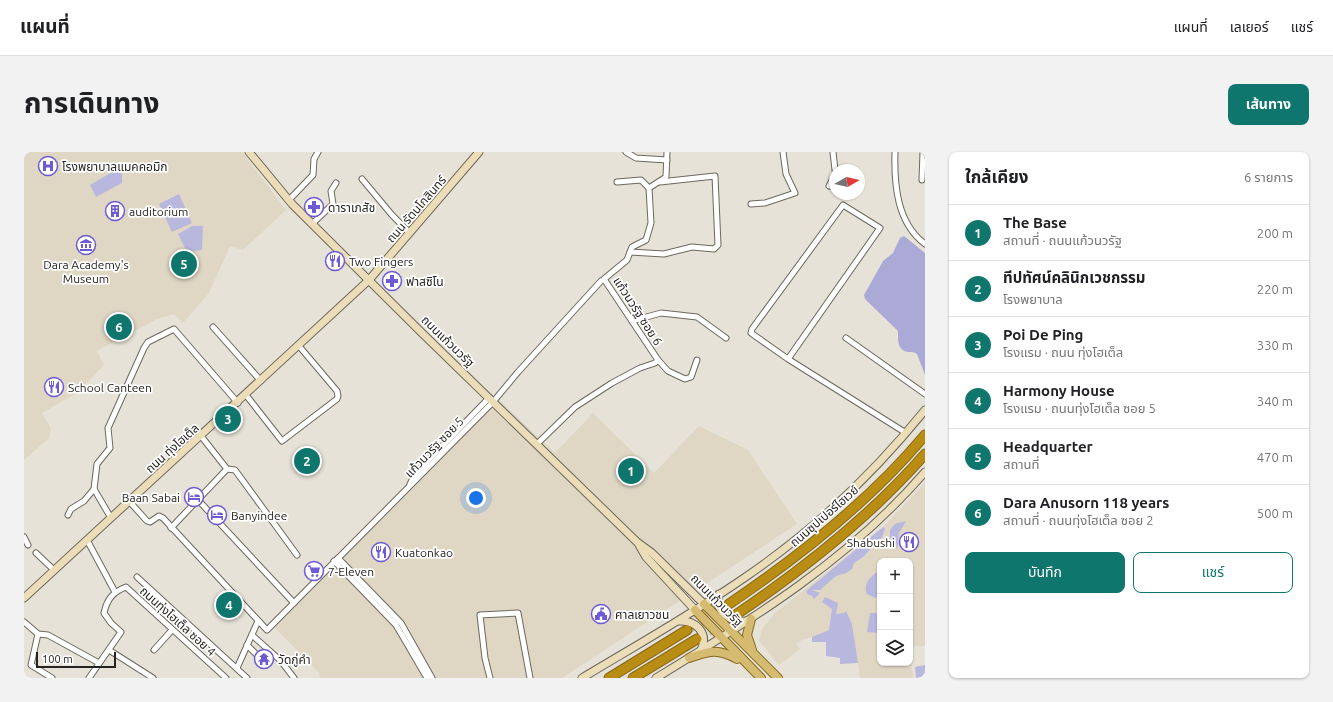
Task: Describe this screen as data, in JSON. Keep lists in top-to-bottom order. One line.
{"streets":{"highway":["ถนนซุปเปอร์ไฮเวย์"],"main road":["ถนนแก้วนวรัฐ"],"street":["ถนน รัตนโกสินทร์","แก้วนวรัฐ ซอย 6","แก้วนวรัฐ ซอย 5","ถนน ทุ่งโฮเต็ล","ถนนทุ่งโฮเต็ล ซอย 4"]},"crossings":[["ถนน รัตนโกสินทร์","ถนนแก้วนวรัฐ"],["ถนน รัตนโกสินทร์","ถนน ทุ่งโฮเต็ล"],["แก้วนวรัฐ ซอย 6","ถนนแก้วนวรัฐ"],["ถนนแก้วนวรัฐ","แก้วนวรัฐ ซอย 5"],["ถนนแก้วนวรัฐ","ถนน ทุ่งโฮเต็ล"]],"places":{"hospital":["โรงพยาบาลแมคคอมิก"],"pharmacy":["ดาราเภสัช","ฟาสซิโน"],"building":["auditorium"],"museum":["Dara Academy's Museum"],"restaurant":["Two Fingers","School Canteen","Shabushi","Kuatonkao"],"hotel":["Baan Sabai","Banyindee"],"supermarket":["7-Eleven"],"public building":["ศาลเยาวชน"],"temple":["วัดกู่คำ"]},"scale_bar":"100 m","north":"right","page":{"header":"แผนที่","nav":["แผนที่","เลเยอร์","แชร์"],"title":"การเดินทาง","buttons":["เส้นทาง",["บันทึก","แชร์"]],"heading":["ใกล้เคียง","6 รายการ"],"list":[{"mark":"1","name":"The Base","note":"สถานที่ · ถนนแก้วนวรัฐ","value":"200 m"},{"mark":"2","name":"ทีปทัศน์คลินิกเวชกรรม","note":"โรงพยาบาล","value":"220 m"},{"mark":"3","name":"Poi De Ping","note":"โรงแรม · ถนน ทุ่งโฮเต็ล","value":"330 m"},{"mark":"4","name":"Harmony House","note":"โรงแรม · ถนนทุ่งโฮเต็ล ซอย 5","value":"340 m"},{"mark":"5","name":"Headquarter","note":"สถานที่","value":"470 m"},{"mark":"6","name":"Dara Anusorn 118 years","note":"สถานที่ · ถนนทุ่งโฮเต็ล ซอย 2","value":"500 m"}],"pins":["5","6","3","2","1","4"],"map_buttons":["+","−"],"scale":"100 m"}}
